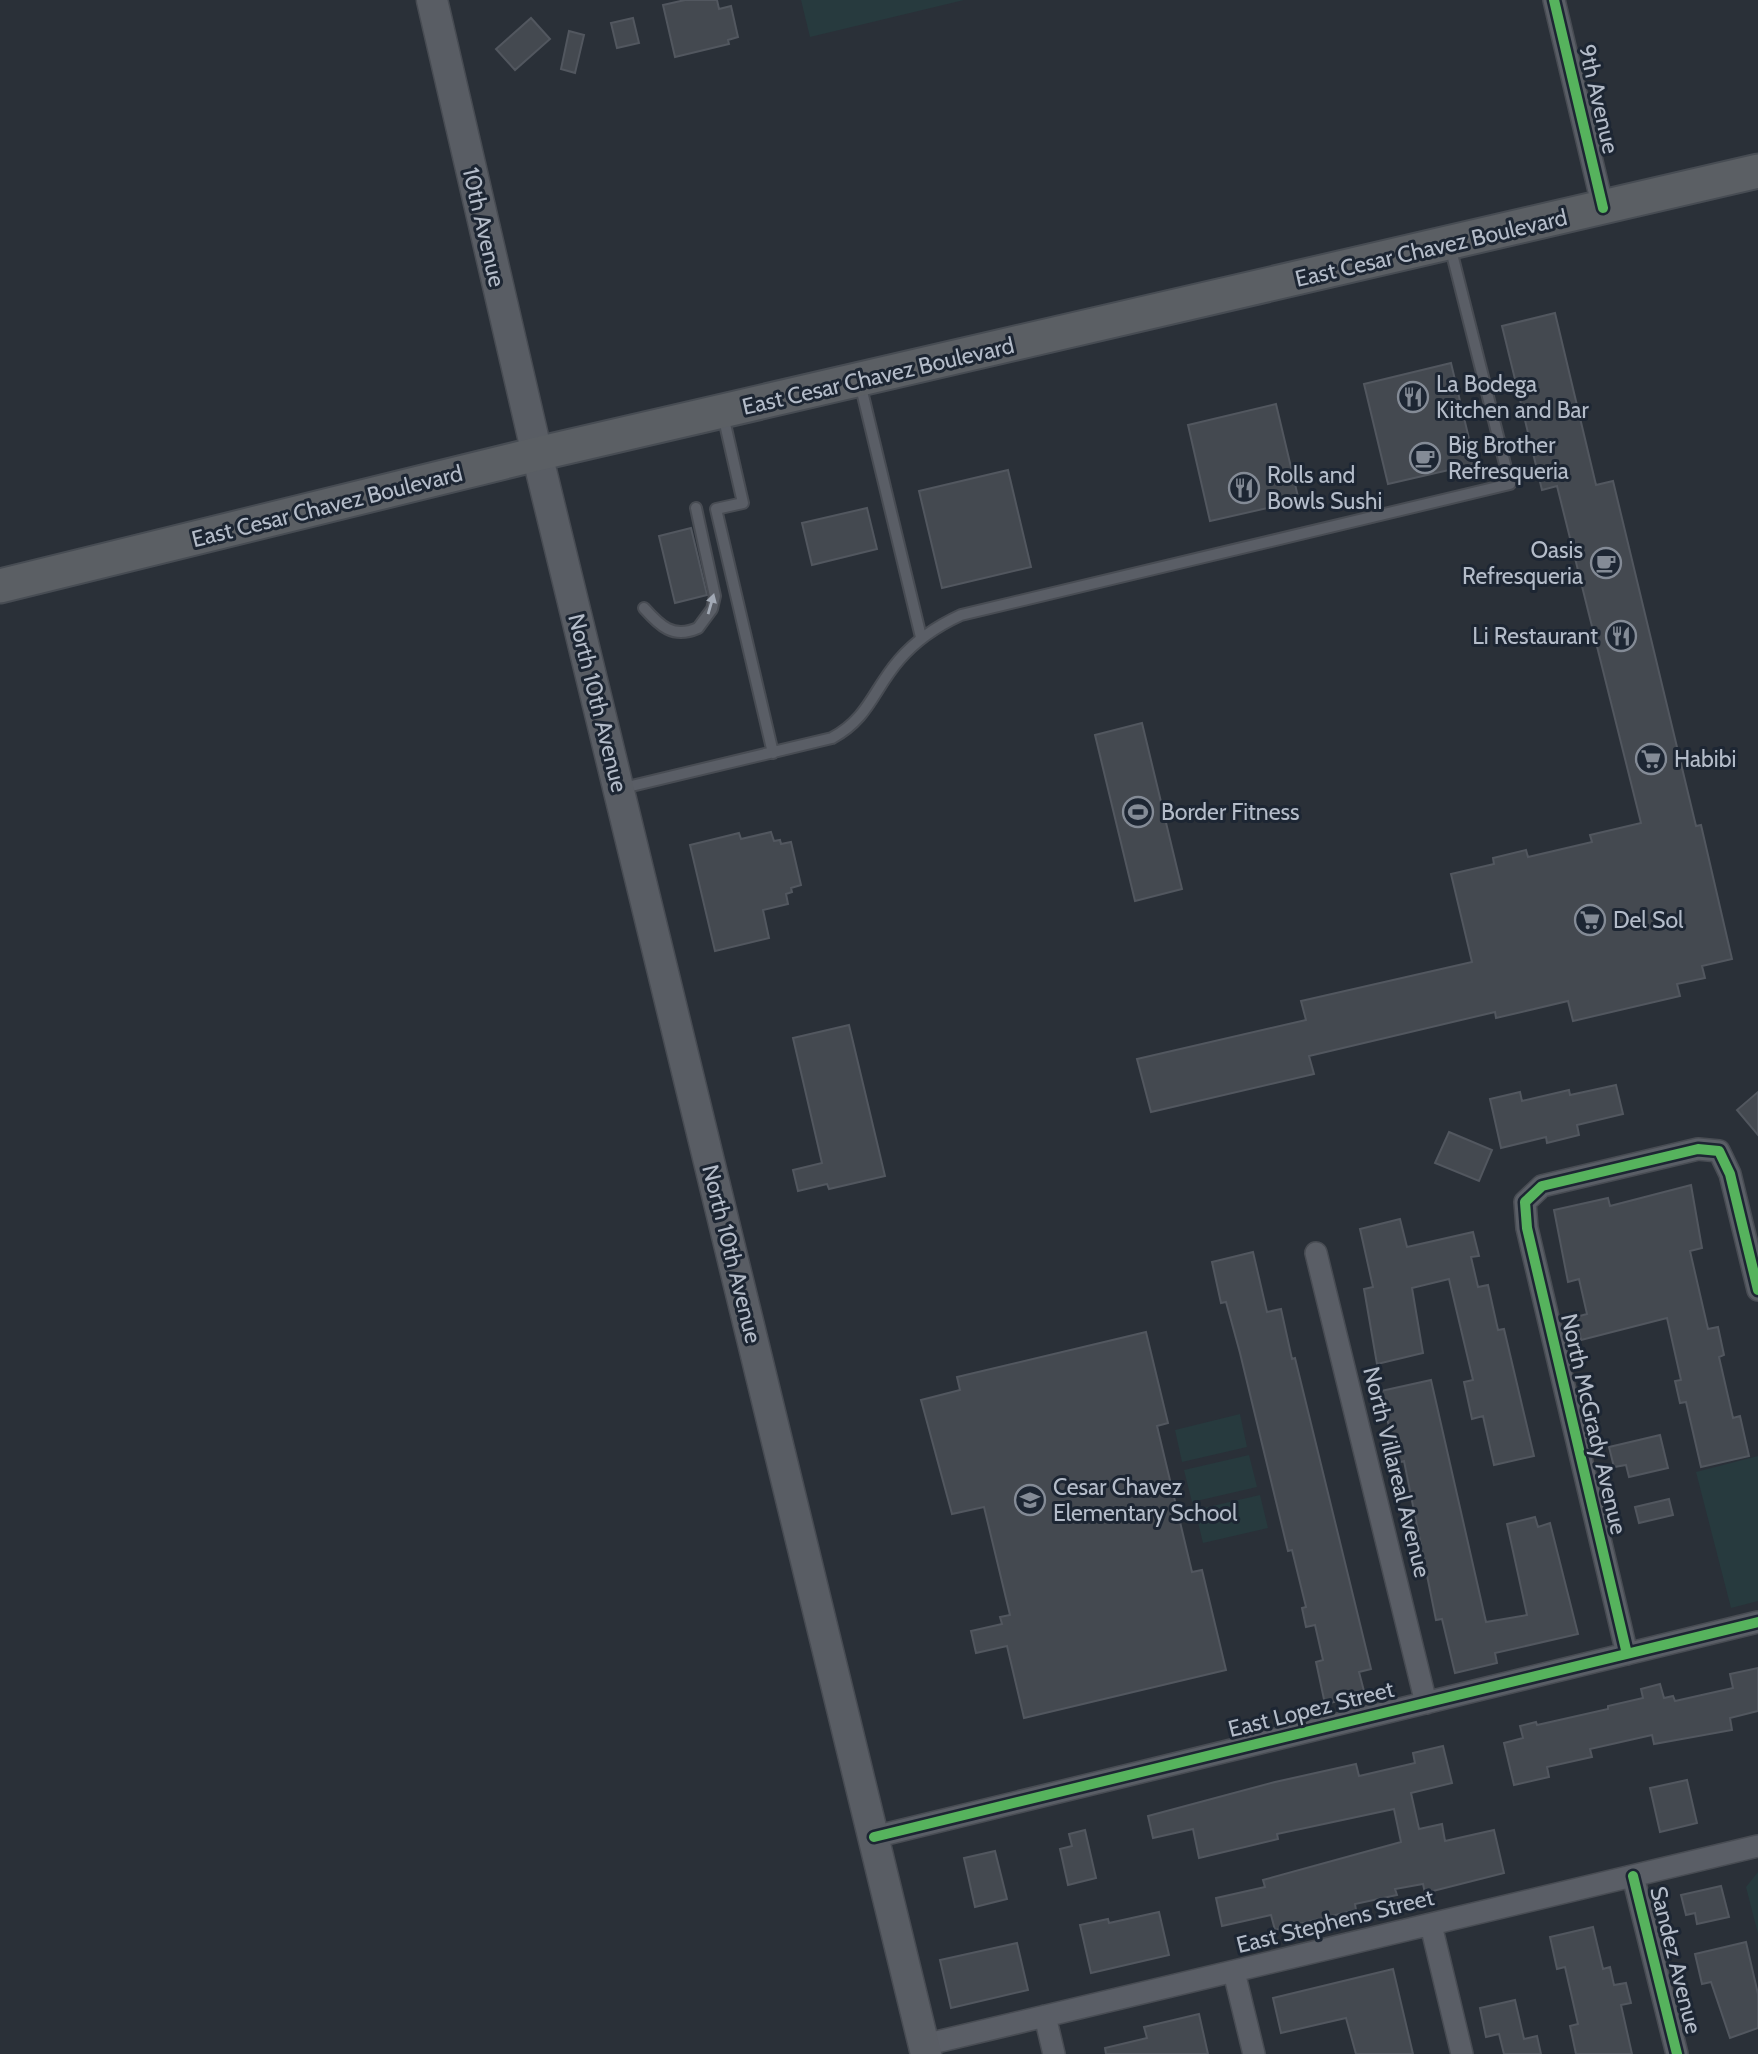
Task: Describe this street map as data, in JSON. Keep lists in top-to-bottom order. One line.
{"streets":{"highway":["East Cesar Chavez Boulevard"],"main road":["10th Avenue","North 10th Avenue"],"street":["9th Avenue","North McGrady Avenue","North Villareal Avenue","East Lopez Street","East Stephens Street","Sandez Avenue"]},"crossings":[["9th Avenue","East Cesar Chavez Boulevard"],["10th Avenue","East Cesar Chavez Boulevard"],["10th Avenue","North 10th Avenue"],["East Cesar Chavez Boulevard","North 10th Avenue"],["North 10th Avenue","East Lopez Street"],["North 10th Avenue","East Stephens Street"],["North McGrady Avenue","East Lopez Street"],["North Villareal Avenue","East Lopez Street"],["East Stephens Street","Sandez Avenue"]],"places":{"restaurant":["La Bodega Kitchen and Bar","Rolls and Bowls Sushi","Li Restaurant"],"cafe":["Big Brother Refresqueria","Oasis Refresqueria"],"supermarket":["Habibi","Del Sol"],"sports":["Border Fitness"],"school or university":["Cesar Chavez Elementary School"]}}
